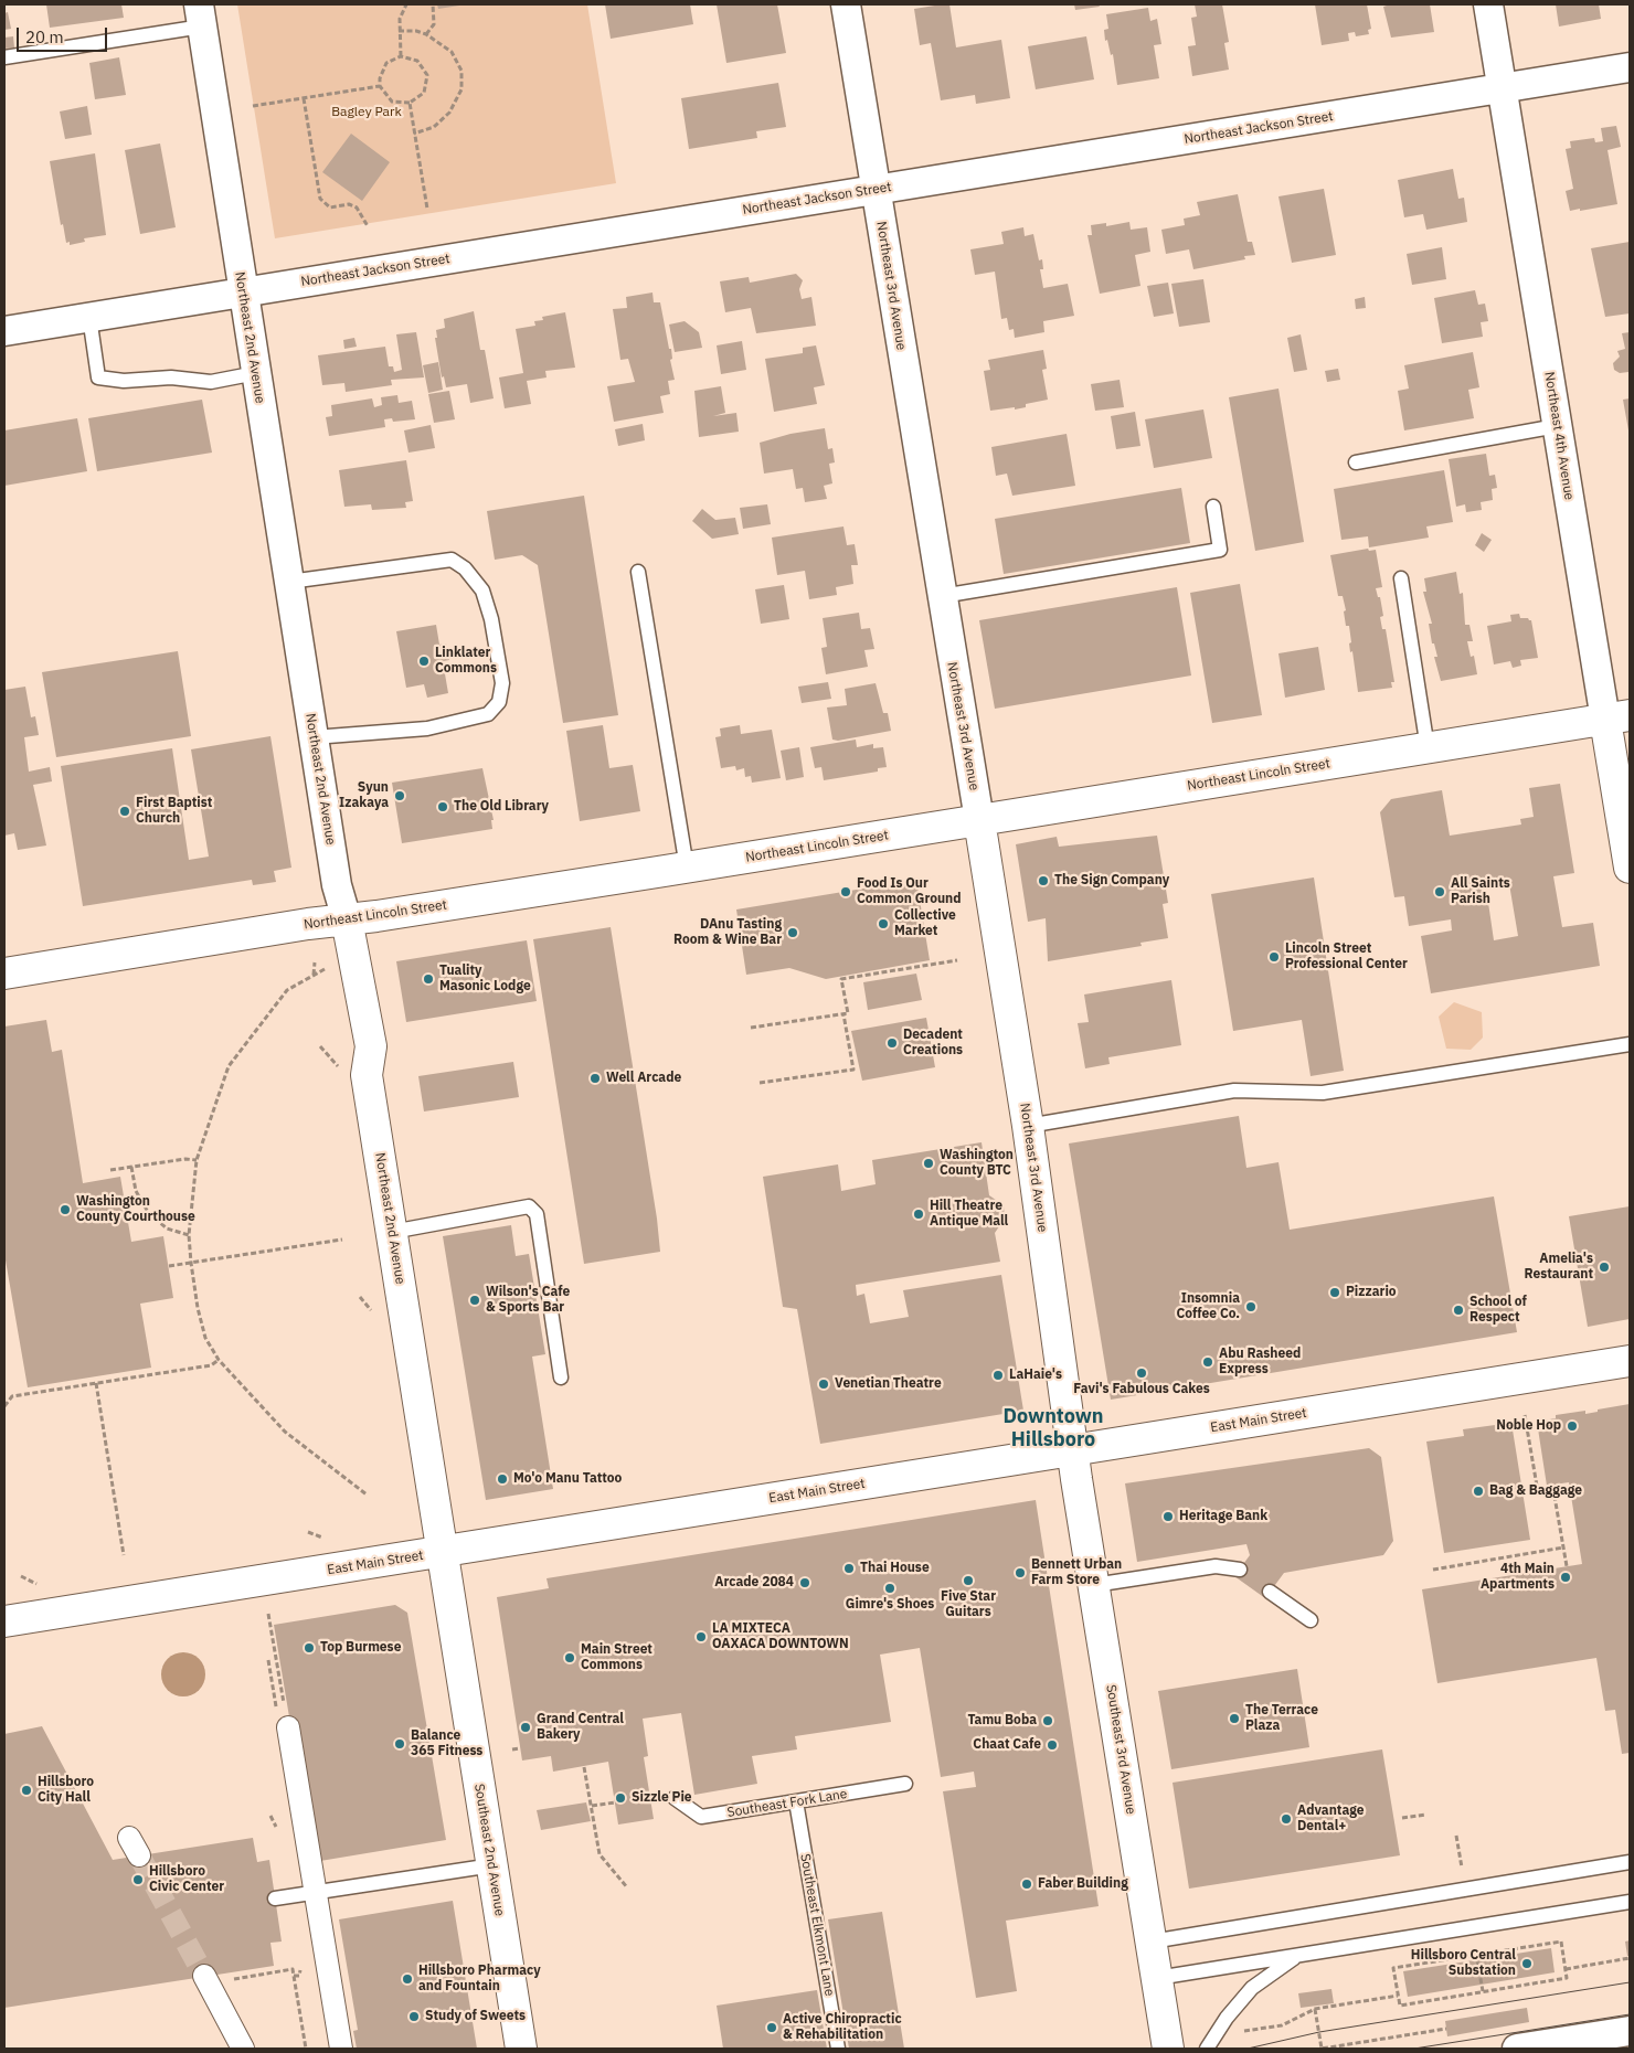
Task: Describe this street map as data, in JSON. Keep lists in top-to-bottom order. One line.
{"streets":{"street":["Northeast Jackson Street","Northeast 3rd Avenue","Northeast 2nd Avenue","Northeast 4th Avenue","Northeast Lincoln Street","East Main Street","Southeast 3rd Avenue","Southeast 2nd Avenue"],"lane":["Southeast Fork Lane","Southeast Elkmont Lane"]},"crossings":[["Northeast Jackson Street","Northeast 3rd Avenue"],["Northeast Jackson Street","Northeast 2nd Avenue"],["Northeast Jackson Street","Northeast 4th Avenue"],["Northeast 3rd Avenue","Northeast Lincoln Street"],["Northeast 3rd Avenue","East Main Street"],["Northeast 3rd Avenue","Southeast 3rd Avenue"],["Northeast 2nd Avenue","Northeast Lincoln Street"],["Northeast 2nd Avenue","East Main Street"],["Northeast 2nd Avenue","Southeast 2nd Avenue"],["Northeast 4th Avenue","Northeast Lincoln Street"],["East Main Street","Southeast 3rd Avenue"],["East Main Street","Southeast 2nd Avenue"],["Southeast Fork Lane","Southeast Elkmont Lane"]],"districts":["Downtown Hillsboro"],"parks":["Bagley Park"],"places":["Linklater Commons","Syun Izakaya","The Old Library","First Baptist Church","The Sign Company","Food Is Our Common Ground","All Saints Parish","Collective Market","DAnu Tasting Room & Wine Bar","Lincoln Street Professional Center","Tuality Masonic Lodge","Decadent Creations","Well Arcade","Washington County BTC","Washington County Courthouse","Hill Theatre Antique Mall","Amelia's Restaurant","Pizzario","Wilson's Cafe & Sports Bar","Insomnia Coffee Co.","School of Respect","Abu Rasheed Express","Favi's Fabulous Cakes","LaHaie's","Venetian Theatre","Noble Hop","Mo'o Manu Tattoo","Bag & Baggage","Heritage Bank","Thai House","Bennett Urban Farm Store","4th Main Apartments","Five Star Guitars","Arcade 2084","Gimre's Shoes","LA MIXTECA OAXACA DOWNTOWN","Top Burmese","Main Street Commons","The Terrace Plaza","Tamu Boba","Grand Central Bakery","Balance 365 Fitness","Chaat Cafe","Hillsboro City Hall","Sizzle Pie","Advantage Dental+","Hillsboro Civic Center","Faber Building","Hillsboro Central Substation","Hillsboro Pharmacy and Fountain","Study of Sweets","Active Chiropractic & Rehabilitation"],"scale_bar":"20 m"}
